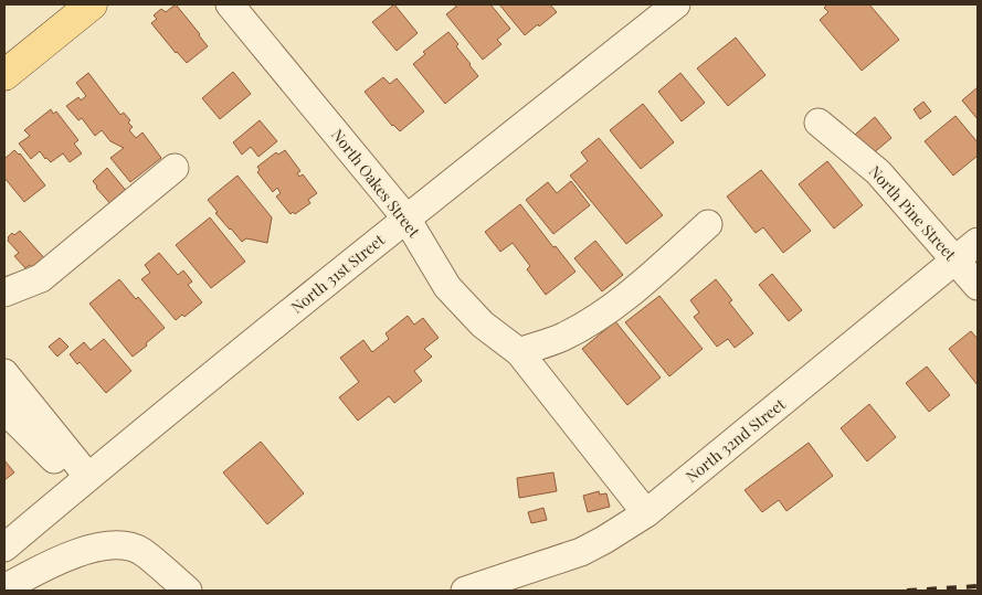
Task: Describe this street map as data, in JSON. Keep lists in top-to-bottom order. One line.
{"streets":{"street":["North Oakes Street","North Pine Street","North 31st Street","North 32nd Street"]},"crossings":[["North Oakes Street","North 31st Street"],["North Oakes Street","North 32nd Street"],["North Pine Street","North 32nd Street"]]}
